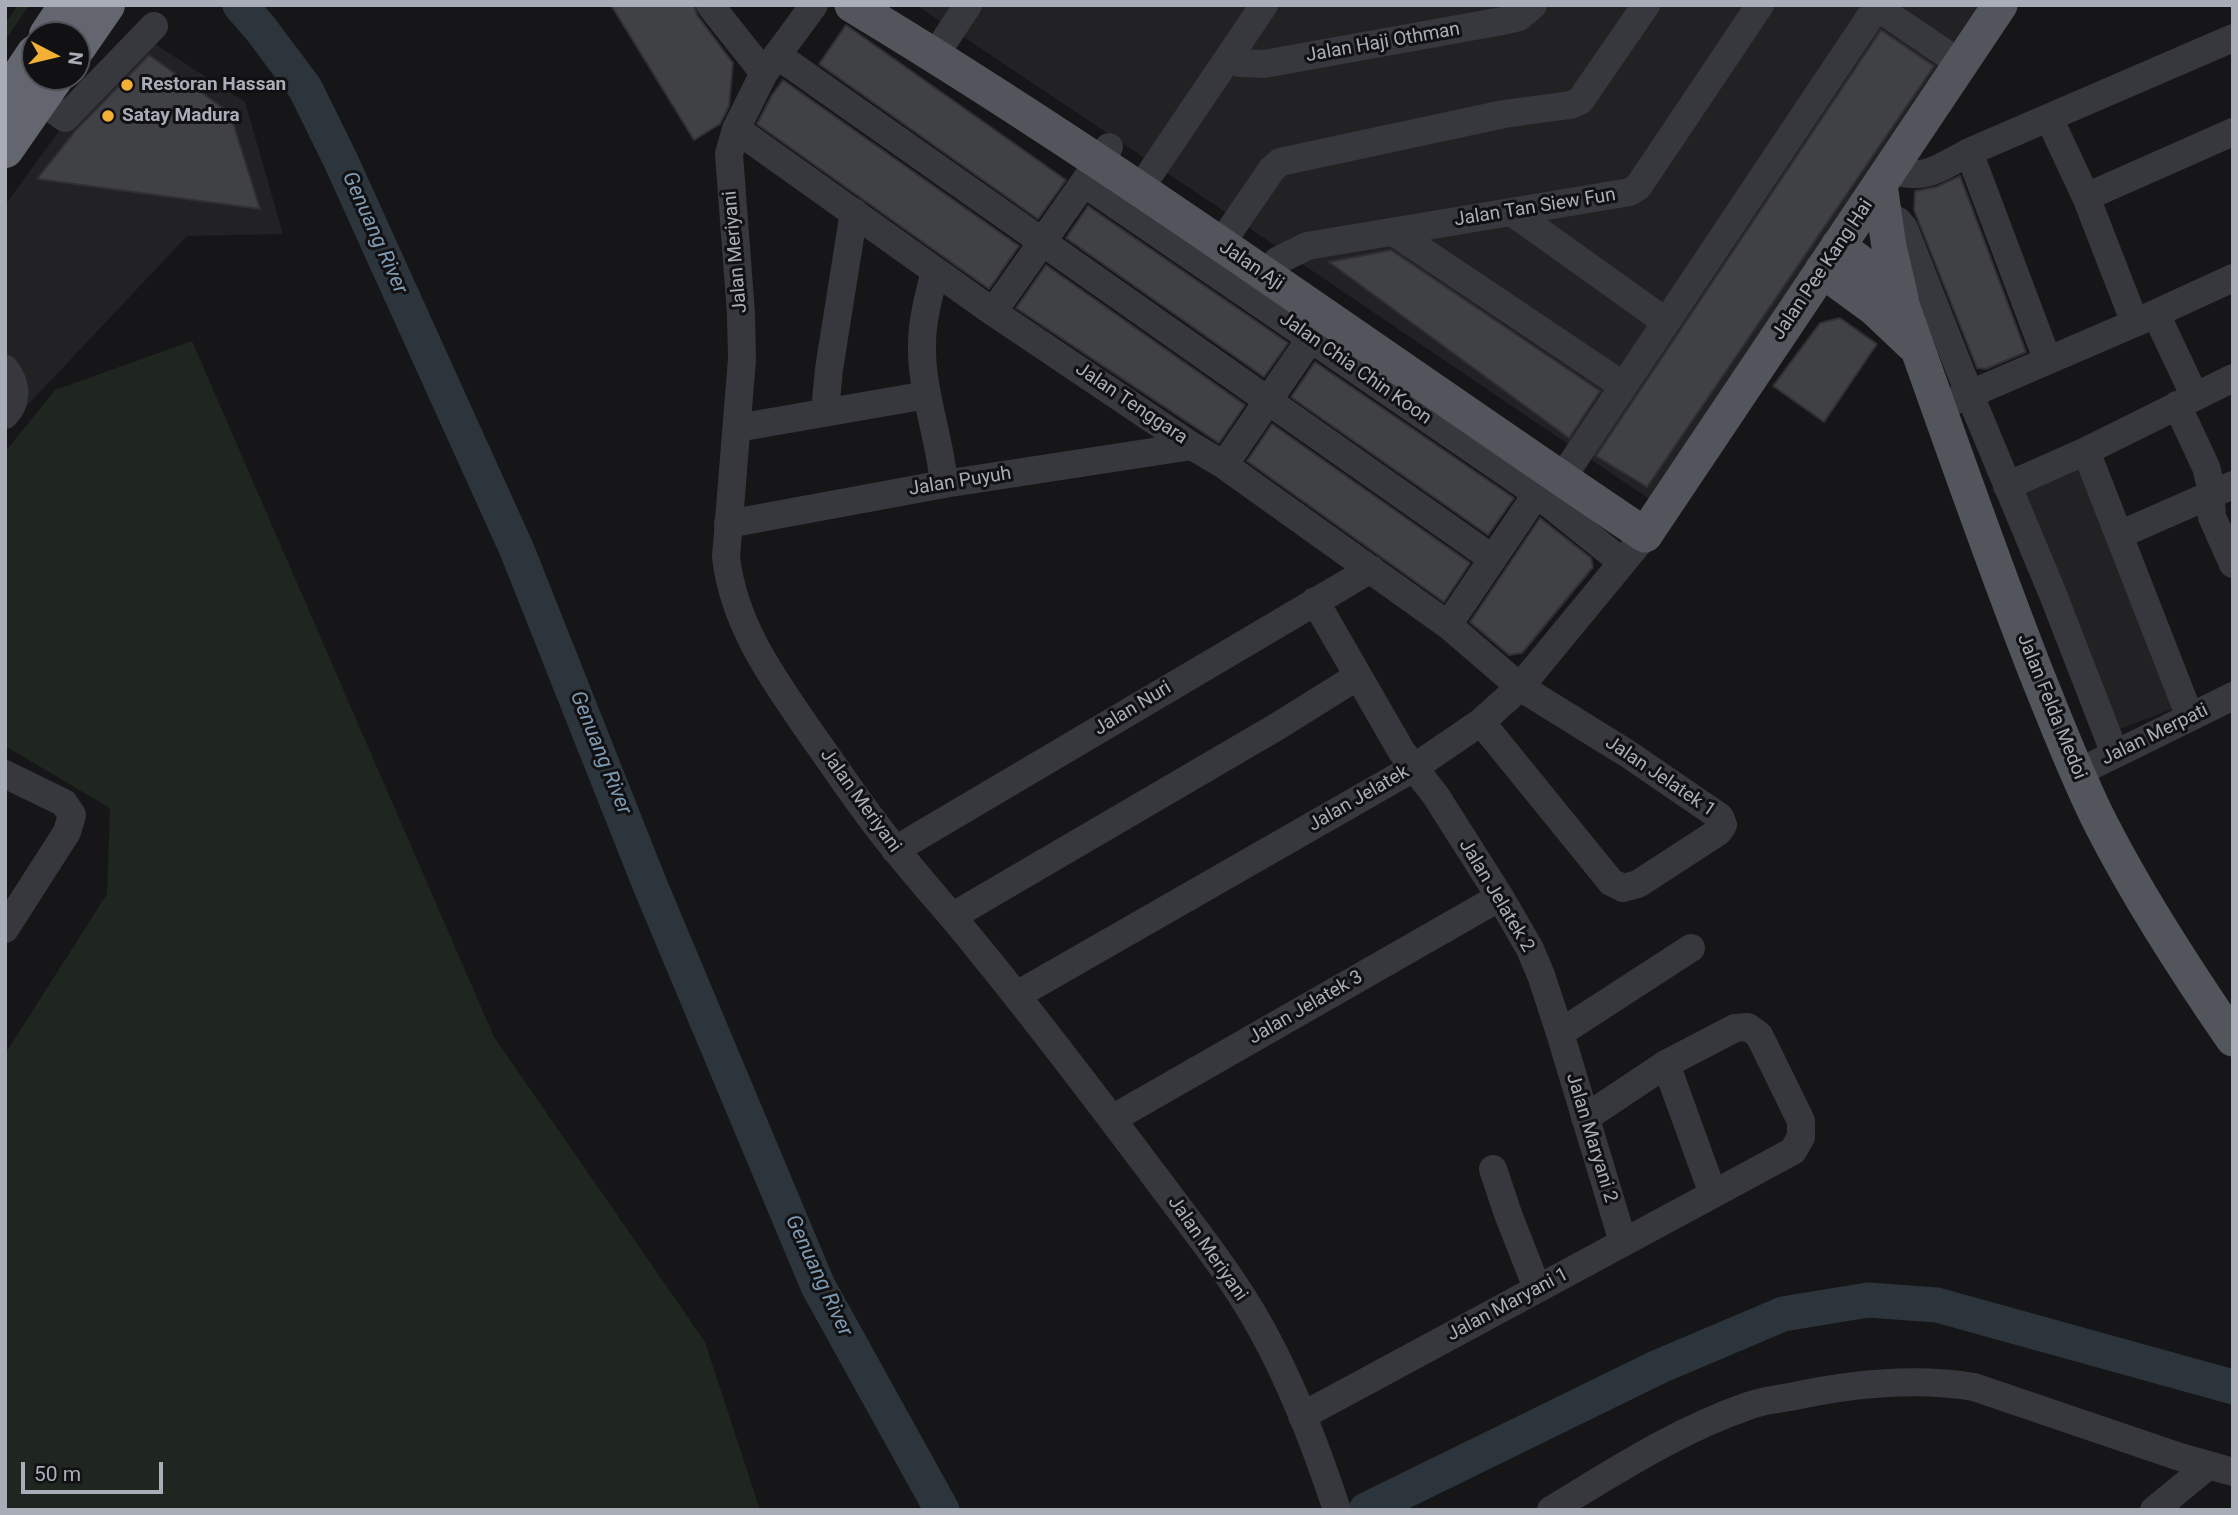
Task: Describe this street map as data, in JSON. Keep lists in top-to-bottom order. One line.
{"streets":{"main road":["Jalan Aji","Jalan Pee Kang Hai","Jalan Felda Medoi"],"street":["Jalan Haji Othman","Jalan Tan Siew Fun","Jalan Meriyani","Jalan Chia Chin Koon","Jalan Tenggara","Jalan Puyuh","Jalan Nuri","Jalan Merpati","Jalan Jelatek 1","Jalan Jelatek","Jalan Jelatek 2","Jalan Jelatek 3","Jalan Maryani 2","Jalan Maryani 1"]},"crossings":[["Jalan Tan Siew Fun","Jalan Aji"],["Jalan Meriyani","Jalan Tenggara"],["Jalan Meriyani","Jalan Puyuh"],["Jalan Meriyani","Jalan Nuri"],["Jalan Meriyani","Jalan Jelatek"],["Jalan Meriyani","Jalan Jelatek 3"],["Jalan Meriyani","Jalan Maryani 1"],["Jalan Aji","Jalan Pee Kang Hai"],["Jalan Aji","Jalan Chia Chin Koon"],["Jalan Aji","Jalan Jelatek"],["Jalan Pee Kang Hai","Jalan Jelatek"],["Jalan Chia Chin Koon","Jalan Jelatek"],["Jalan Tenggara","Jalan Puyuh"],["Jalan Tenggara","Jalan Nuri"],["Jalan Tenggara","Jalan Jelatek 1"],["Jalan Tenggara","Jalan Jelatek"],["Jalan Felda Medoi","Jalan Merpati"],["Jalan Nuri","Jalan Jelatek 2"],["Jalan Jelatek 1","Jalan Jelatek"],["Jalan Jelatek","Jalan Jelatek 2"],["Jalan Jelatek 2","Jalan Jelatek 3"],["Jalan Jelatek 2","Jalan Maryani 2"],["Jalan Maryani 2","Jalan Maryani 1"]],"water":["Genuang River"],"places":["Restoran Hassan","Satay Madura"],"scale_bar":"50 m","north":"right"}
